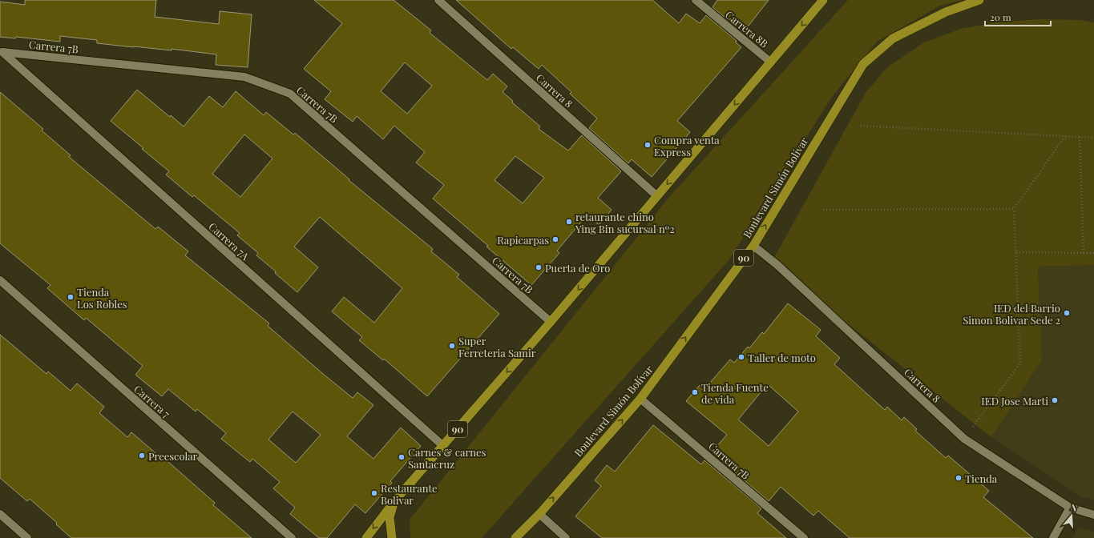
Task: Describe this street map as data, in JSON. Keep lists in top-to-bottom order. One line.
{"streets":{"highway":["Boulevard Simón Bolívar","90"],"street":["Carrera 8B","Carrera 7B","Carrera 8","Carrera 7A","Carrera 7"]},"crossings":[["Carrera 8B","90"],["Carrera 7B","Boulevard Simón Bolívar"],["Carrera 7B","Carrera 7A"],["Carrera 7B","90"],["Carrera 8","Boulevard Simón Bolívar"],["Carrera 8","90"],["Carrera 7A","90"]],"one_way":["Boulevard Simón Bolívar"],"places":["Compra venta Express","retaurante chino Ying Bin sucursal nº2","Rapicarpas","Puerta de Oro","Tienda Los Robles","IED del Barrio Simon Bolivar Sede 2","Super Ferreteria Samir","Taller de moto","Tienda Fuente de vida","IED Jose Marti","Preescolar","Carnes & carnes Santacruz","Tienda","Restaurante Bolivar"],"scale_bar":"20 m","north":"top"}
